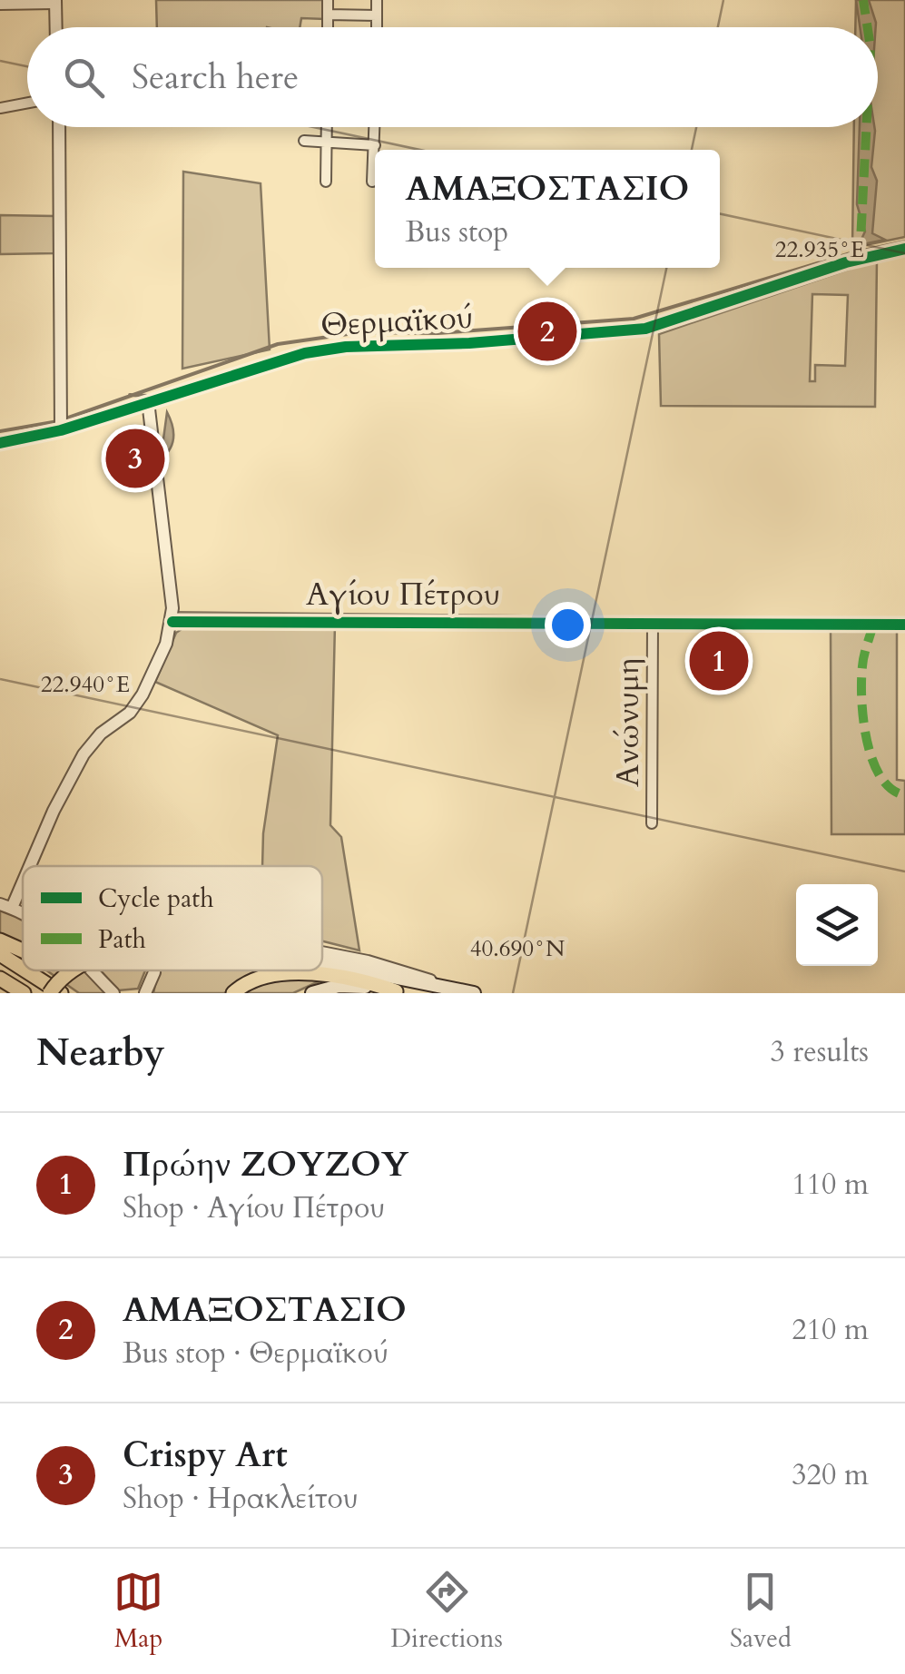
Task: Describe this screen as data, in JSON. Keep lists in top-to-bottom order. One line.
{"streets":{"street":["Θερμαϊκού","Αγίου Πέτρου","Ανώνυμη"]},"crossings":[["Αγίου Πέτρου","Ανώνυμη"]],"legend":["Cycle path","Path"],"page":{"search":"Search here","popup":["ΑΜΑΞΟΣΤΑΣΙΟ","Bus stop"],"pins":["2","3","1"],"heading":["Nearby","3 results"],"list":[{"mark":"1","name":"Πρώην ΖΟΥΖΟΥ","note":"Shop · Αγίου Πέτρου","value":"110 m"},{"mark":"2","name":"ΑΜΑΞΟΣΤΑΣΙΟ","note":"Bus stop · Θερμαϊκού","value":"210 m"},{"mark":"3","name":"Crispy Art","note":"Shop · Ηρακλείτου","value":"320 m"}],"nav":["Map","Directions","Saved"]},"coordinates":["22.935°E","22.940°E","40.690°N"]}
